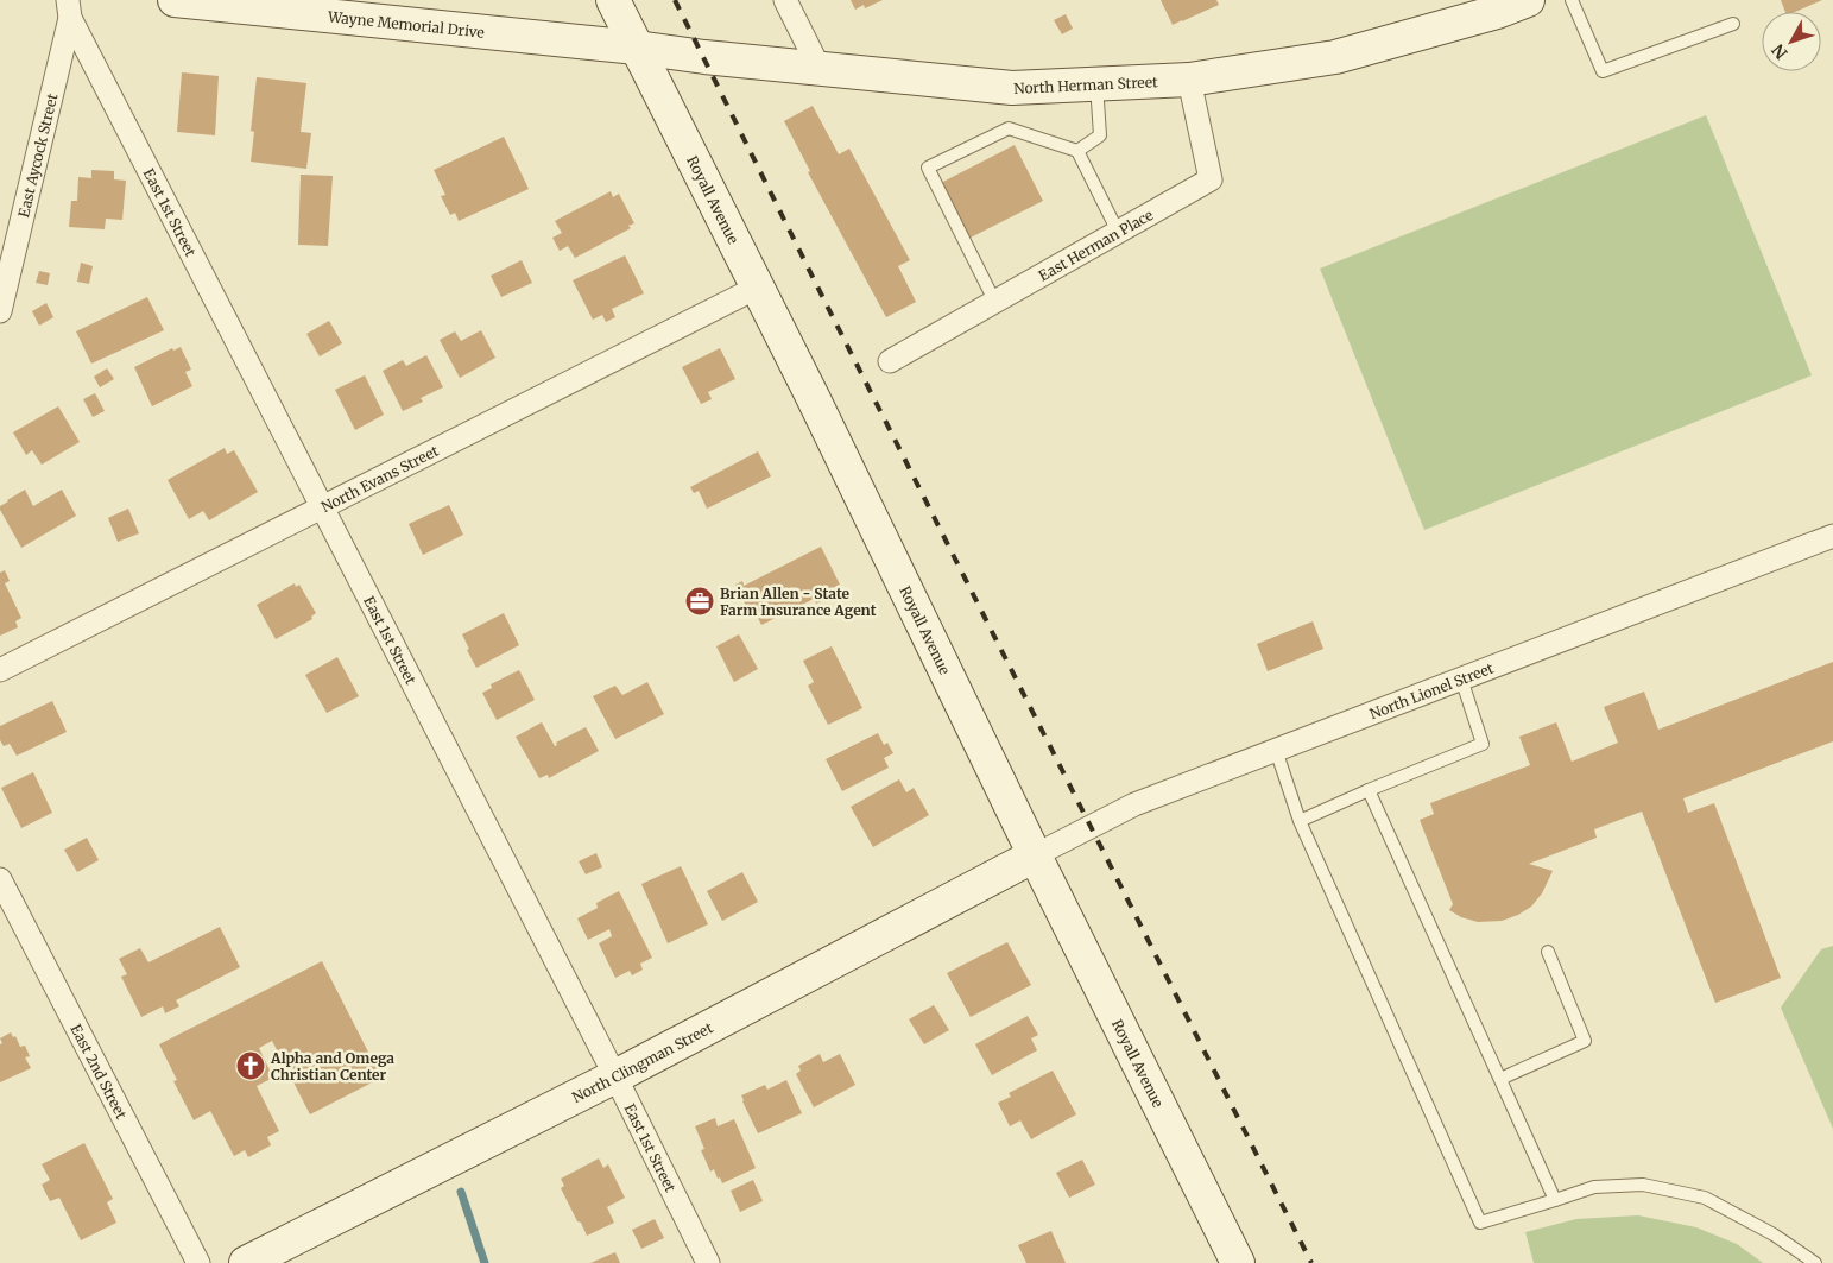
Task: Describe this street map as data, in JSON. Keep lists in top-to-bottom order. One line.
{"streets":{"street":["Wayne Memorial Drive","North Herman Street","East Aycock Street","Royall Avenue","East 1st Street","East Herman Place","North Evans Street","North Lionel Street","North Clingman Street","East 2nd Street"]},"crossings":[["Wayne Memorial Drive","North Herman Street"],["Wayne Memorial Drive","Royall Avenue"],["North Herman Street","Royall Avenue"],["North Herman Street","East Herman Place"],["East Aycock Street","East 1st Street"],["Royall Avenue","North Evans Street"],["Royall Avenue","North Lionel Street"],["Royall Avenue","North Clingman Street"],["East 1st Street","North Evans Street"],["East 1st Street","North Clingman Street"],["North Lionel Street","North Clingman Street"]],"places":{"office":["Brian Allen - State Farm Insurance Agent"],"church":["Alpha and Omega Christian Center"]},"north":"bottom left"}
